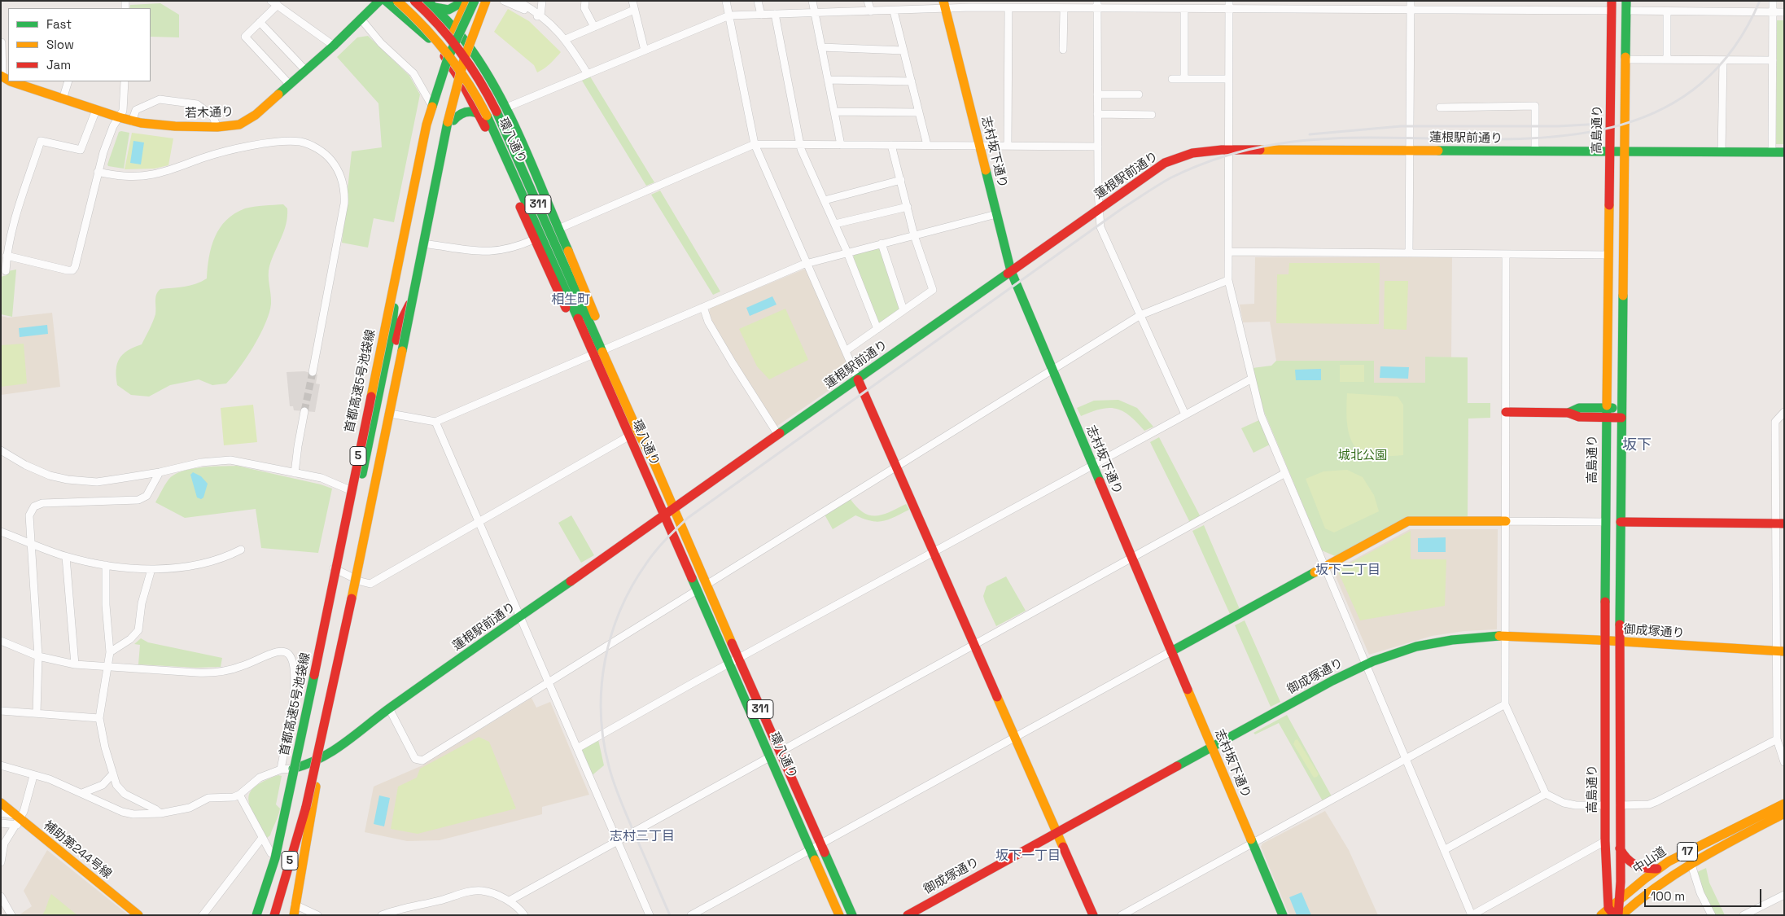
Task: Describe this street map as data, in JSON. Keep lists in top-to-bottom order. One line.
{"streets":{"main road":["若木通り","高島通り","蓮根駅前通り","環八通り","志村坂下通り","311","首都高速5号池袋線","5","御成塚通り","補助第244号線","17","中山道"]},"crossings":[["高島通り","蓮根駅前通り"],["高島通り","御成塚通り"],["高島通り","中山道"],["蓮根駅前通り","環八通り"],["蓮根駅前通り","志村坂下通り"],["志村坂下通り","御成塚通り"]],"districts":["相生町","坂下","坂下二丁目","志村三丁目","坂下一丁目"],"parks":["城北公園"],"legend":["Fast","Slow","Jam"],"scale_bar":"100 m"}
